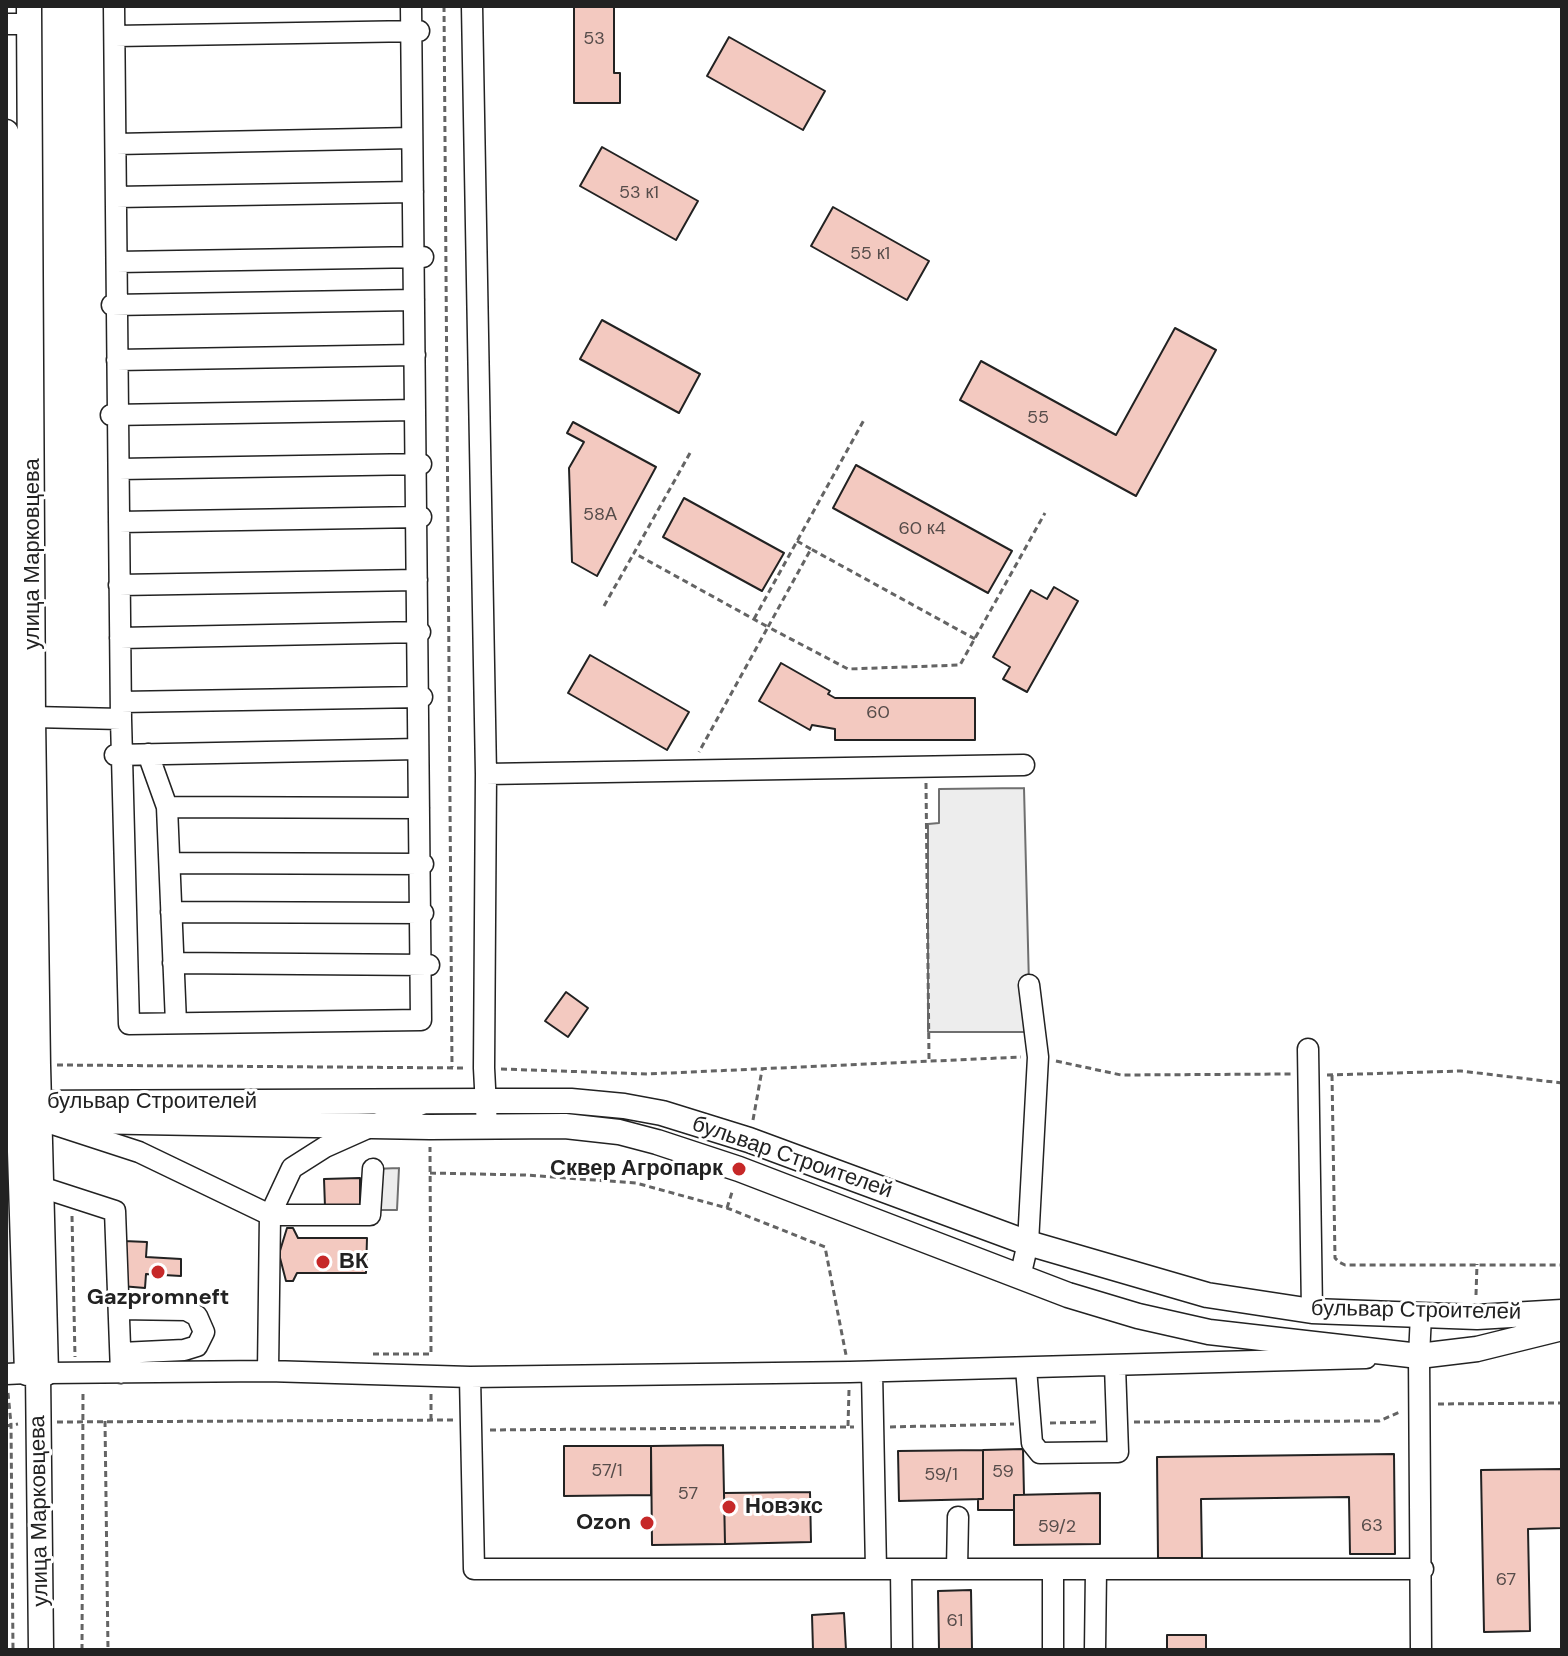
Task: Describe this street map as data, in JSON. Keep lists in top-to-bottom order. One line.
{"streets":{"main road":["улица Марковцева","бульвар Строителей"]},"crossings":[["улица Марковцева","бульвар Строителей"]],"places":["Сквер Агропарк","ВК","Gazpromneft","Новэкс","Ozon"],"house_numbers":["53","53 к1","55 к1","55","58А","60 к4","60","57/1","59","59/1","57","63","59/2","67","61"]}
